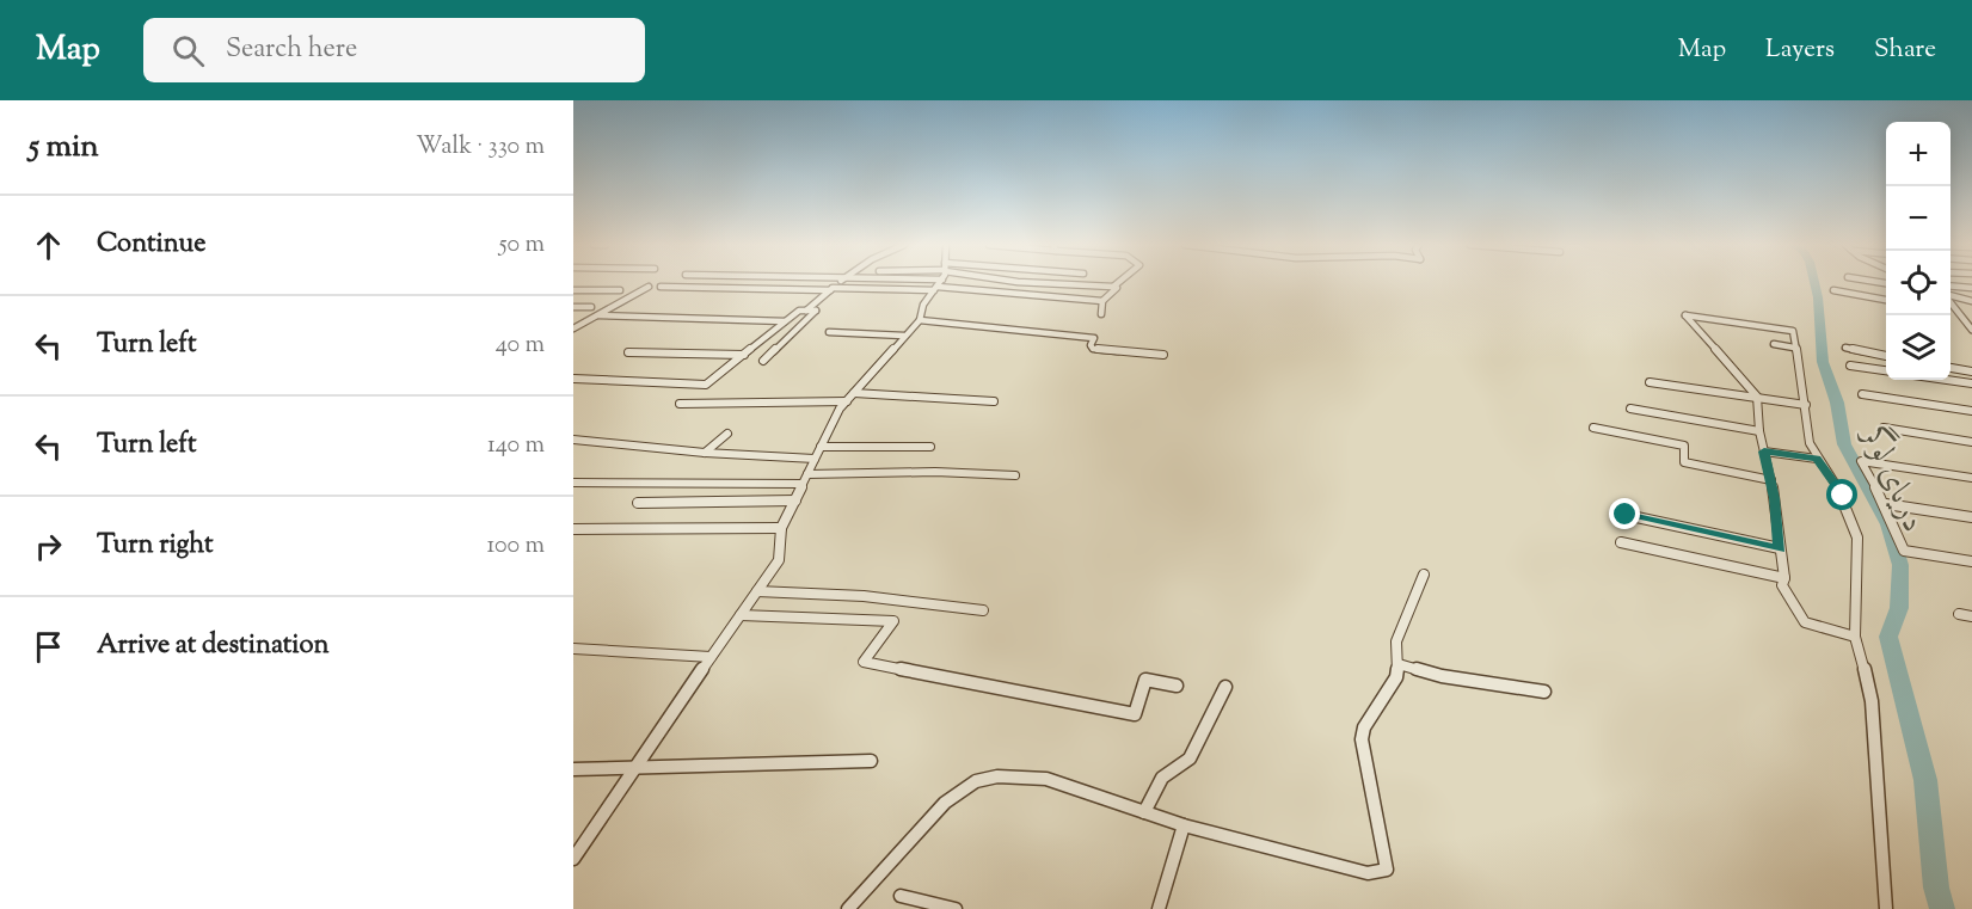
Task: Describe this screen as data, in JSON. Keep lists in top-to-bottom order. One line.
{"water":["دریای لوگر"],"page":{"header":"Map","search":"Search here","nav":["Map","Layers","Share"],"heading":["5 min","Walk · 330 m"],"map_buttons":["+","−"],"list":[["Continue","50 m"],["Turn left","40 m"],["Turn left","140 m"],["Turn right","100 m"],"Arrive at destination"]}}
